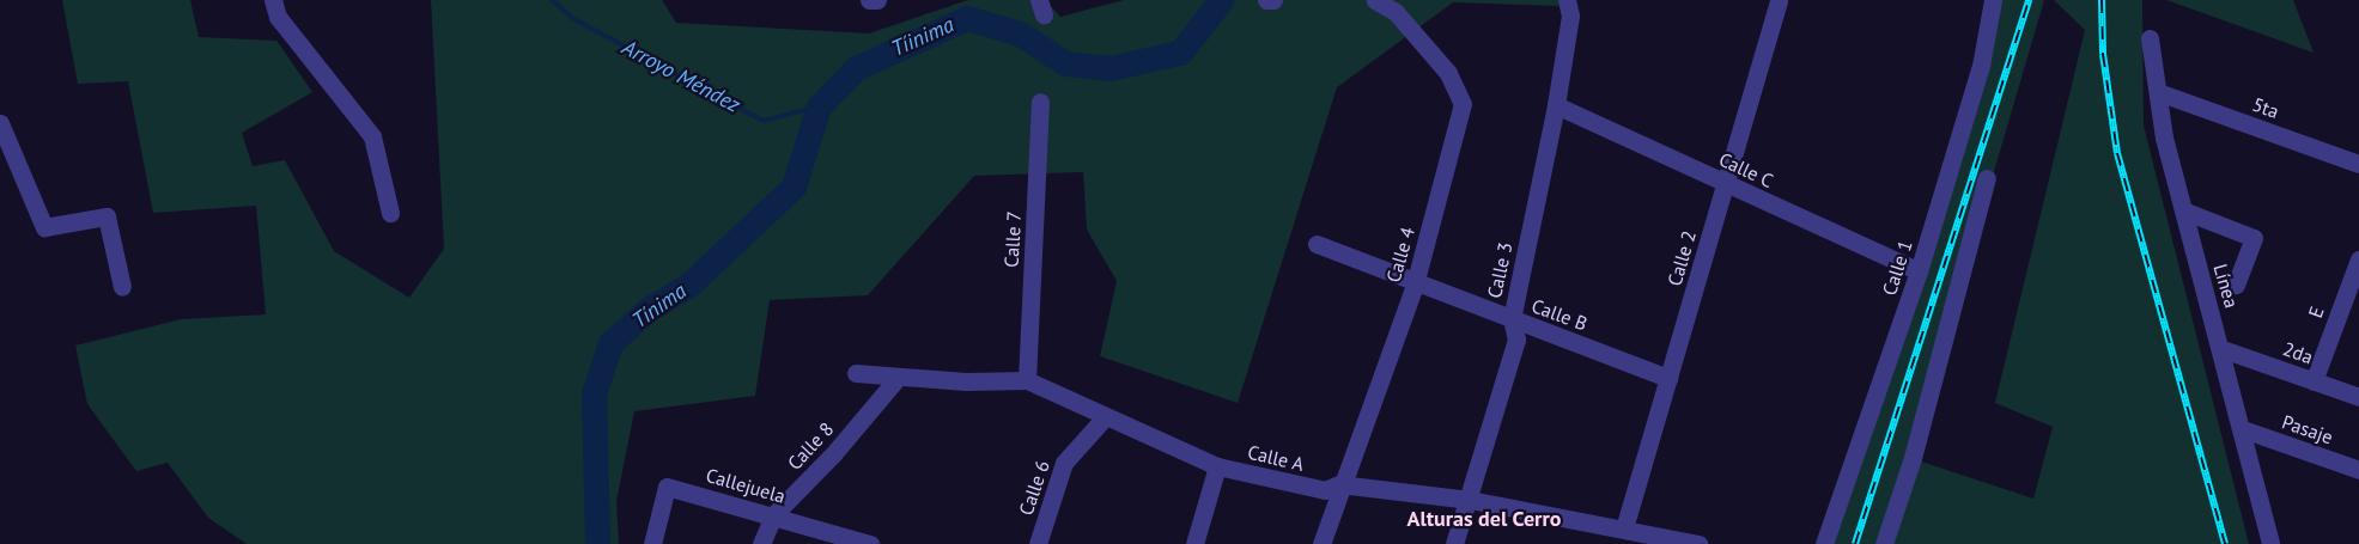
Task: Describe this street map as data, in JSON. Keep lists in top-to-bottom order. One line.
{"streets":{"street":["5ta","Calle C","Calle 7","Calle 4","Calle 2","Calle 1","Calle 3","Línea","E","Calle B","2da","Pasaje","Calle 8","Calle A","Callejuela","Calle 6"]},"crossings":[["5ta","Línea"],["Calle C","Calle 2"],["Calle C","Calle 1"],["Calle C","Calle 3"],["Calle 7","Calle A"],["Calle 4","Calle B"],["Calle 4","Calle A"],["Calle 2","Calle B"],["Calle 2","Calle A"],["Calle 3","Calle B"],["Calle 3","Calle A"],["Línea","2da"],["Línea","Pasaje"],["E","2da"],["Calle 8","Calle A"],["Calle 8","Callejuela"],["Calle A","Calle 6"]],"districts":["Alturas del Cerro"],"water":["Tíinima","Arroyo Méndez","Tínima"]}
